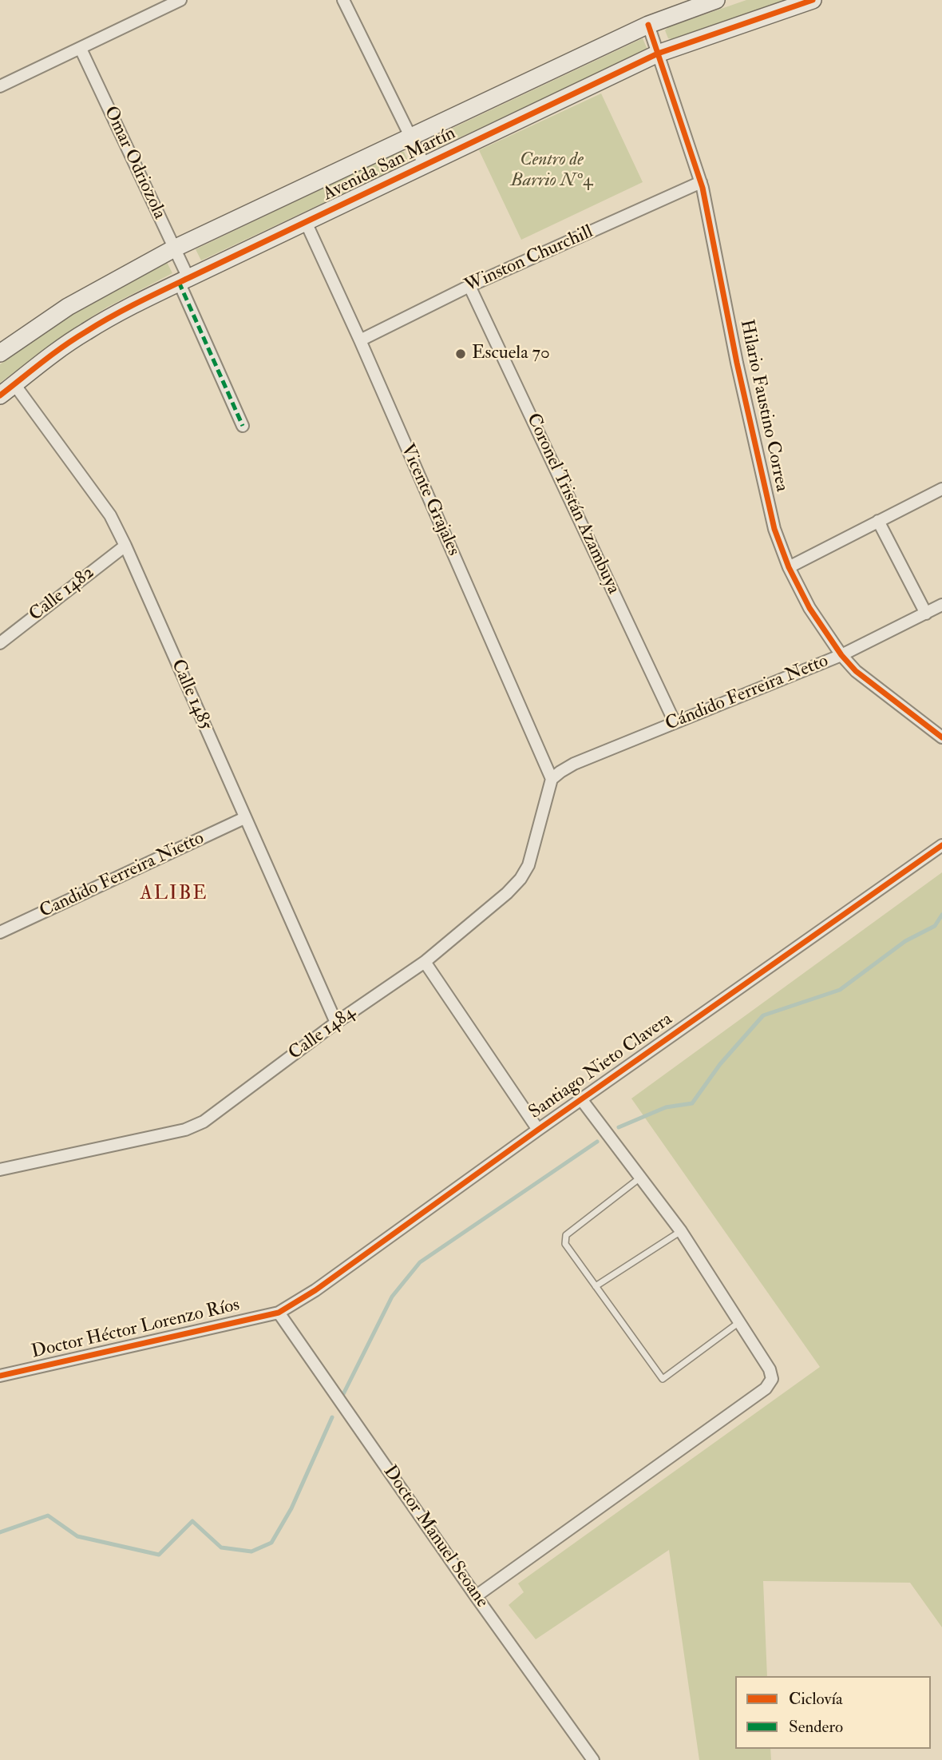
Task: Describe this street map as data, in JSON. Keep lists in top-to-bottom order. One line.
{"streets":{"street":["Omar Odriozola","Avenida San Martín","Winston Churchill","Hilario Faustino Correa","Vicente Grajales","Coronel Tristán Azambuya","Calle 1482","Cándido Ferreira Netto","Calle 1485","Candido Ferreira Nietto","Calle 1484","Santiago Nieto Clavera","Doctor Héctor Lorenzo Ríos","Doctor Manuel Seoane"]},"crossings":[["Omar Odriozola","Avenida San Martín"],["Avenida San Martín","Hilario Faustino Correa"],["Avenida San Martín","Vicente Grajales"],["Avenida San Martín","Calle 1485"],["Winston Churchill","Hilario Faustino Correa"],["Winston Churchill","Vicente Grajales"],["Winston Churchill","Coronel Tristán Azambuya"],["Hilario Faustino Correa","Cándido Ferreira Netto"],["Vicente Grajales","Cándido Ferreira Netto"],["Vicente Grajales","Calle 1484"],["Coronel Tristán Azambuya","Cándido Ferreira Netto"],["Calle 1482","Calle 1485"],["Cándido Ferreira Netto","Calle 1484"],["Calle 1485","Candido Ferreira Nietto"],["Calle 1485","Calle 1484"],["Santiago Nieto Clavera","Doctor Héctor Lorenzo Ríos"],["Santiago Nieto Clavera","Doctor Manuel Seoane"],["Doctor Héctor Lorenzo Ríos","Doctor Manuel Seoane"]],"districts":["ALIBE"],"parks":["Centro de Barrio Nº4"],"places":["Escuela 70"],"legend":["Ciclovía","Sendero"]}
